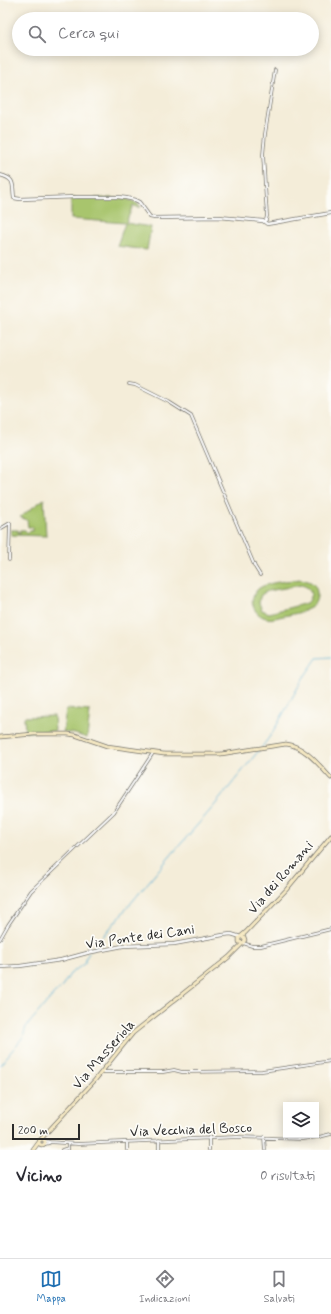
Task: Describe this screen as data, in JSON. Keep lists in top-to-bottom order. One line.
{"streets":{"main road":["Via dei Romani","Via Masseriola"],"street":["Via Ponte dei Cani","Via Vecchia del Bosco"]},"crossings":[["Via dei Romani","Via Ponte dei Cani"],["Via dei Romani","Via Masseriola"],["Via Masseriola","Via Vecchia del Bosco"]],"scale_bar":"200 m","page":{"search":"Cerca qui","scale":"200 m","heading":["Vicino","0 risultati"],"nav":["Mappa","Indicazioni","Salvati"]}}
